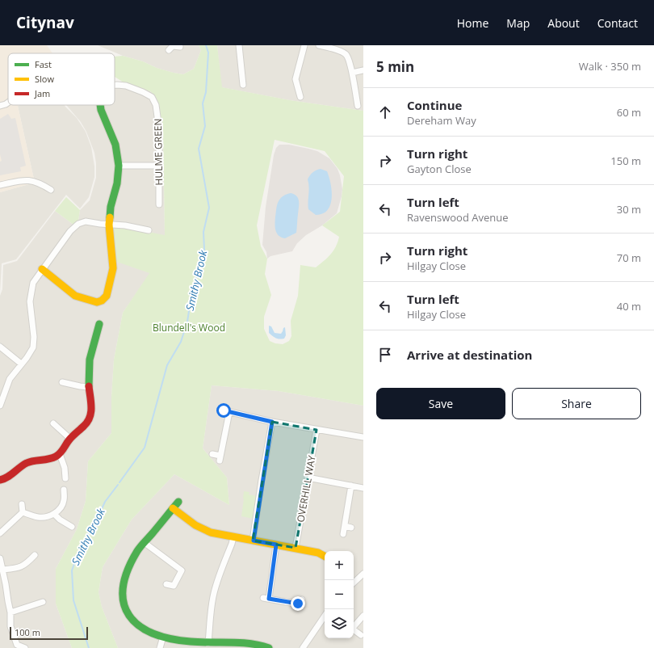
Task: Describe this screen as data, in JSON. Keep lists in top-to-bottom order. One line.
{"streets":{"street":["HULME GREEN","OVERHILL WAY"]},"water":["Smithy Brook"],"parks":["Blundell's Wood"],"legend":["Fast","Slow","Jam"],"scale_bar":"100 m","page":{"header":"Citynav","nav":["Home","Map","About","Contact"],"heading":["5 min","Walk · 350 m"],"list":[["Continue","Dereham Way","60 m"],["Turn right","Gayton Close","150 m"],["Turn left","Ravenswood Avenue","30 m"],["Turn right","Hilgay Close","70 m"],["Turn left","Hilgay Close","40 m"],"Arrive at destination"],"buttons":["Save","Share"],"map_buttons":["+","−"],"scale":"100 m"}}
